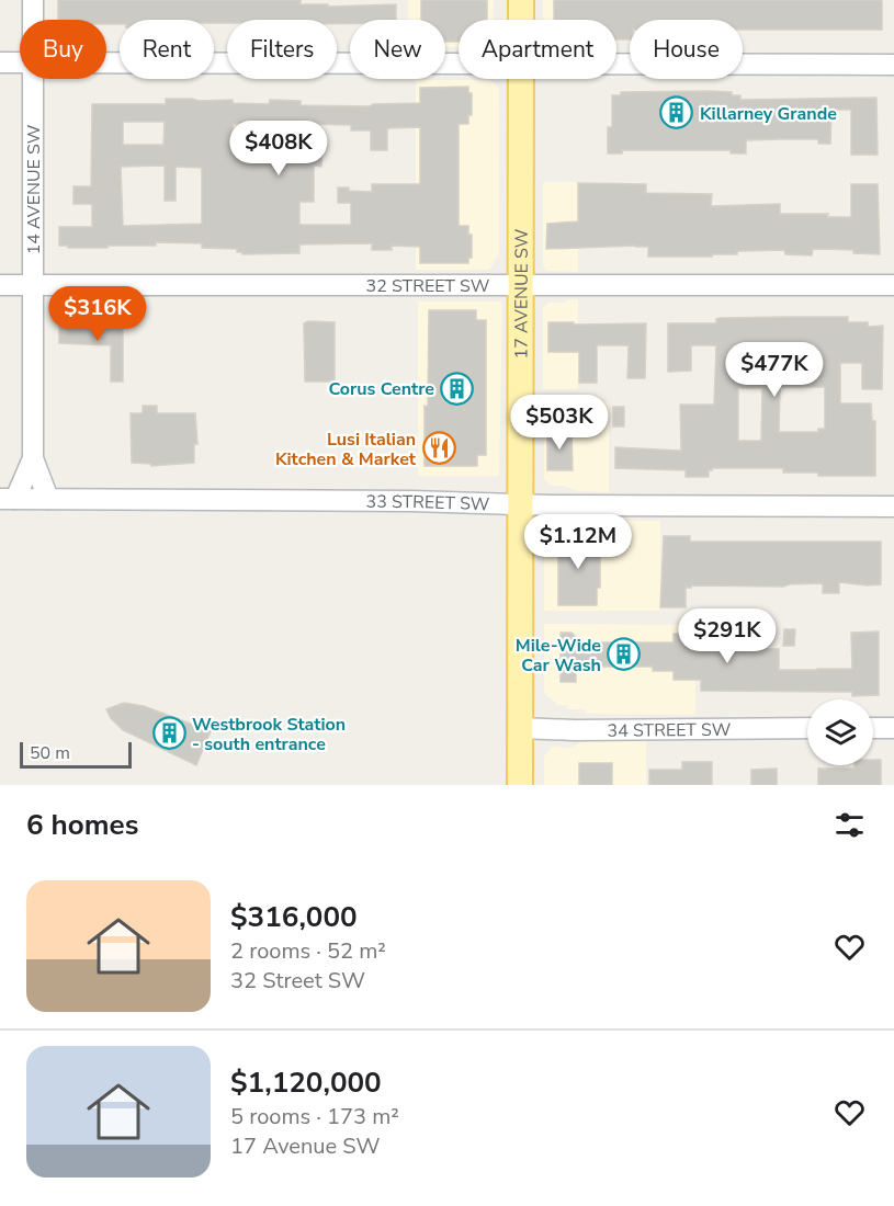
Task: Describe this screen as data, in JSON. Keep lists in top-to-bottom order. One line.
{"streets":{"main road":["17 AVENUE SW"],"street":["14 AVENUE SW","32 STREET SW","33 STREET SW","34 STREET SW"]},"crossings":[["14 AVENUE SW","32 STREET SW"],["14 AVENUE SW","33 STREET SW"],["32 STREET SW","17 AVENUE SW"],["17 AVENUE SW","33 STREET SW"],["17 AVENUE SW","34 STREET SW"]],"places":{"building":["Killarney Grande","Corus Centre","Mile-Wide Car Wash","Westbrook Station - south entrance"],"restaurant":["Lusi Italian Kitchen & Market"]},"scale_bar":"50 m","page":{"chip":["Buy","Rent","Filters","New","Apartment","House"],"price":["$408K","$316K","$477K","$503K","$1.12M","$291K"],"scale":"50 m","heading":"6 homes","list":[{"name":"$316,000","note":"2 rooms · 52 m² · 32 Street SW"},{"name":"$1,120,000","note":"5 rooms · 173 m² · 17 Avenue SW"}]}}
